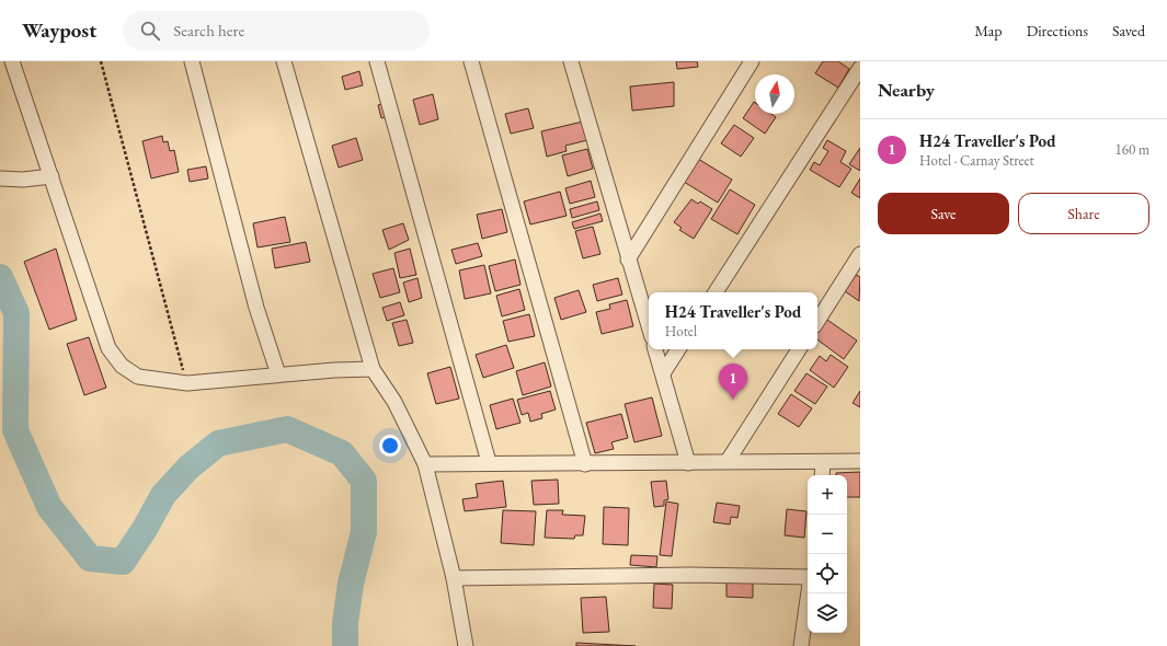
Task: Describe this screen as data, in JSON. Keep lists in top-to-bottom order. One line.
{"north":"top","page":{"header":"Waypost","search":"Search here","nav":["Map","Directions","Saved"],"heading":"Nearby","list":[{"mark":"1","name":"H24 Traveller's Pod","note":"Hotel · Carnay Street","value":"160 m"}],"buttons":["Save","Share"],"popup":["H24 Traveller's Pod","Hotel"],"pins":"1","map_buttons":["+","−"]}}
